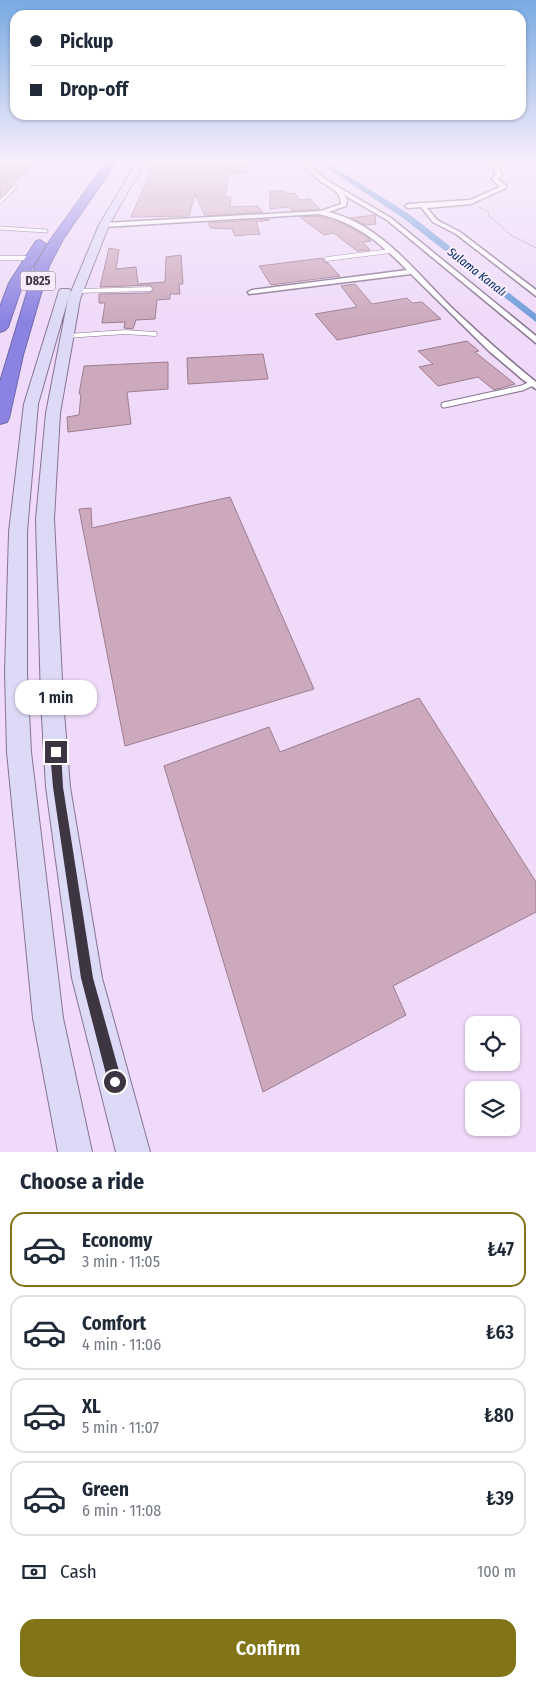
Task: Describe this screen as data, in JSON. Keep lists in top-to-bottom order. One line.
{"streets":{"highway":["D825"]},"water":["Sulama Kanalı"],"page":{"banner":["Pickup","Drop-off"],"bubble":"1 min","heading":"Choose a ride","list":[{"name":"Economy","note":"3 min · 11:05","value":"₺47"},{"name":"Comfort","note":"4 min · 11:06","value":"₺63"},{"name":"XL","note":"5 min · 11:07","value":"₺80"},{"name":"Green","note":"6 min · 11:08","value":"₺39"}],"pay":["Cash","100 m"],"buttons":"Confirm"}}
